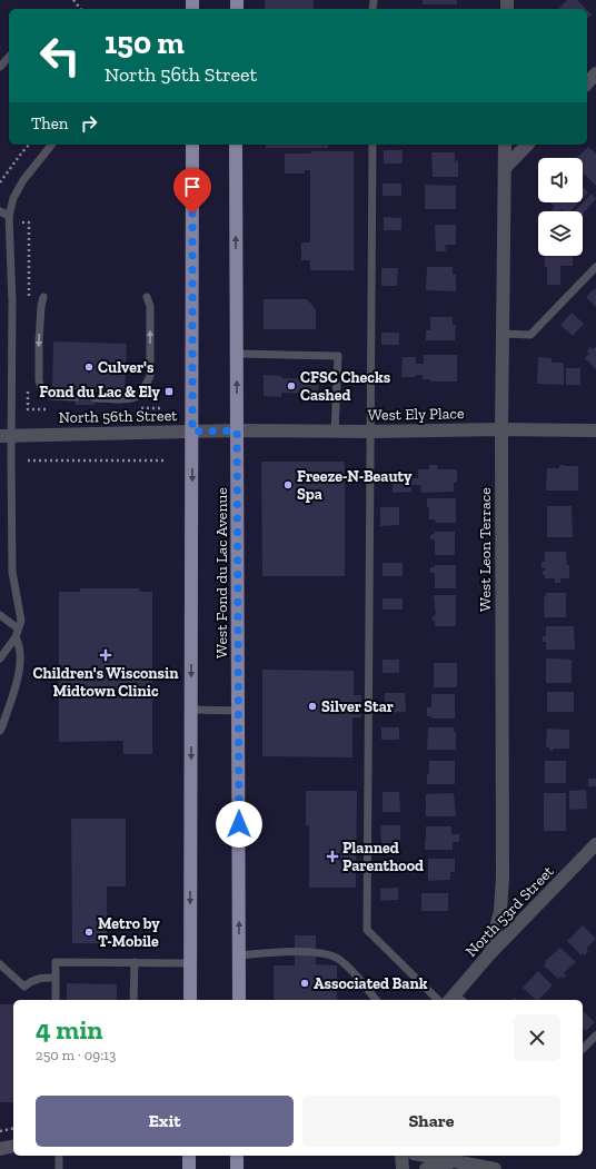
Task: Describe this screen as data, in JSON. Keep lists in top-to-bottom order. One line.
{"streets":{"main road":["West Fond du Lac Avenue"],"street":["West Ely Place","North 56th Street","West Leon Terrace","North 53rd Street"]},"crossings":[["West Ely Place","North 56th Street"],["West Ely Place","West Leon Terrace"],["West Ely Place","West Fond du Lac Avenue"],["North 56th Street","West Fond du Lac Avenue"],["West Leon Terrace","North 53rd Street"]],"places":{"other":["Culver's","CFSC Checks Cashed","Freeze-N-Beauty Spa","Silver Star","Metro by T-Mobile","Associated Bank"],"transit":["Fond du Lac & Ely"],"health":["Children's Wisconsin Midtown Clinic","Planned Parenthood"]},"page":{"turn":["150 m","North 56th Street"],"then":"Then","heading":["4 min","250 m · 09:13"],"buttons":["Exit","Share"]}}
